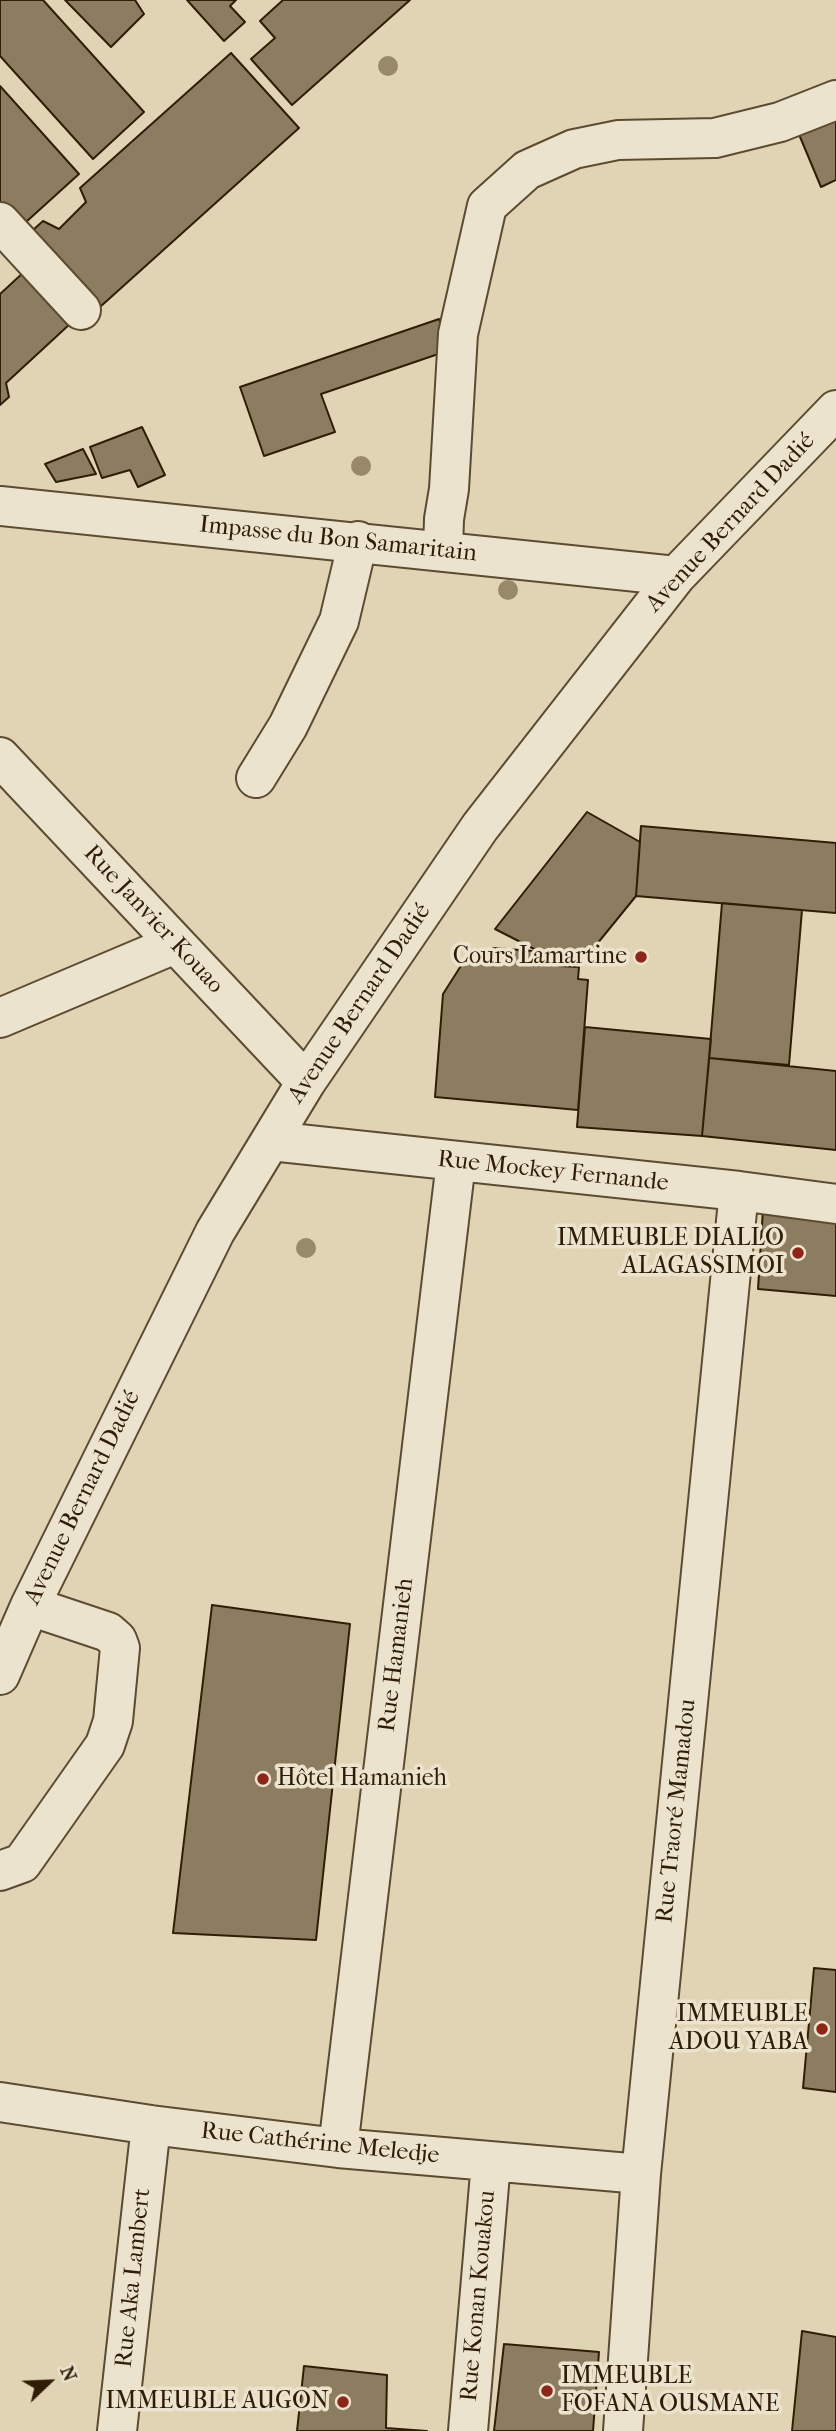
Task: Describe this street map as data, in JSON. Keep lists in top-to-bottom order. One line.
{"streets":{"street":["Avenue Bernard Dadié","Impasse du Bon Samaritain","Rue Janvier Kouao","Rue Mockey Fernande","Rue Hamanieh","Rue Traoré Mamadou","Rue Cathérine Meledje","Rue Aka Lambert","Rue Konan Kouakou"]},"crossings":[["Avenue Bernard Dadié","Impasse du Bon Samaritain"],["Avenue Bernard Dadié","Rue Janvier Kouao"],["Avenue Bernard Dadié","Rue Mockey Fernande"],["Rue Mockey Fernande","Rue Hamanieh"],["Rue Mockey Fernande","Rue Traoré Mamadou"],["Rue Hamanieh","Rue Cathérine Meledje"],["Rue Traoré Mamadou","Rue Cathérine Meledje"],["Rue Cathérine Meledje","Rue Aka Lambert"],["Rue Cathérine Meledje","Rue Konan Kouakou"]],"places":["Cours Lamartine","IMMEUBLE DIALLO ALAGASSIMOI","Hôtel Hamanieh","IMMEUBLE ADOU YABA","IMMEUBLE FOFANA OUSMANE","IMMEUBLE AUGON"],"north":"top right"}
